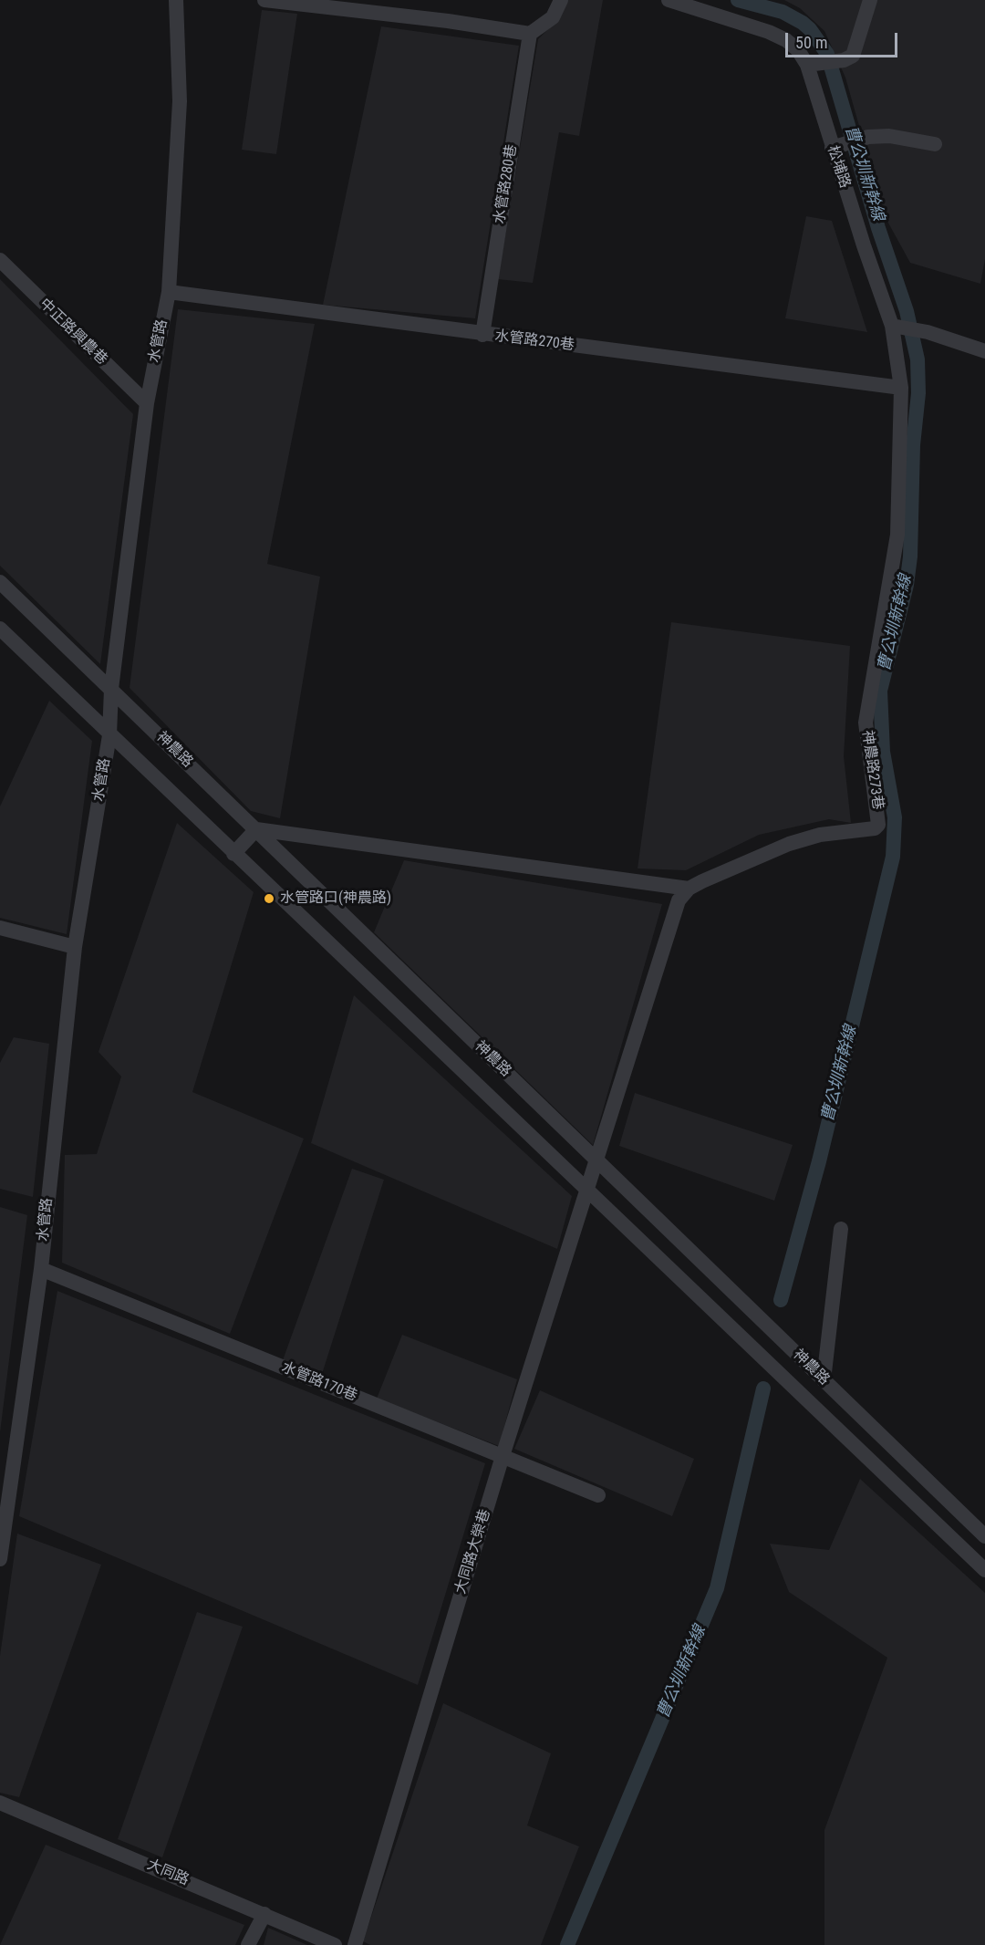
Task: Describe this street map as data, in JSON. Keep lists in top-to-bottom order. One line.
{"streets":{"street":["松埔路","水管路280巷","中正路興農巷","水管路","水管路270巷","神農路","神農路273巷","水管路170巷","大同路大榮巷","大同路"]},"crossings":[["松埔路","神農路273巷"],["水管路280巷","水管路270巷"],["中正路興農巷","水管路"],["水管路","水管路270巷"],["水管路","神農路"],["水管路","水管路170巷"],["水管路270巷","神農路273巷"],["神農路","大同路大榮巷"],["水管路170巷","大同路大榮巷"]],"water":["曹公圳新幹線"],"places":["水管路口(神農路)"],"scale_bar":"50 m"}
